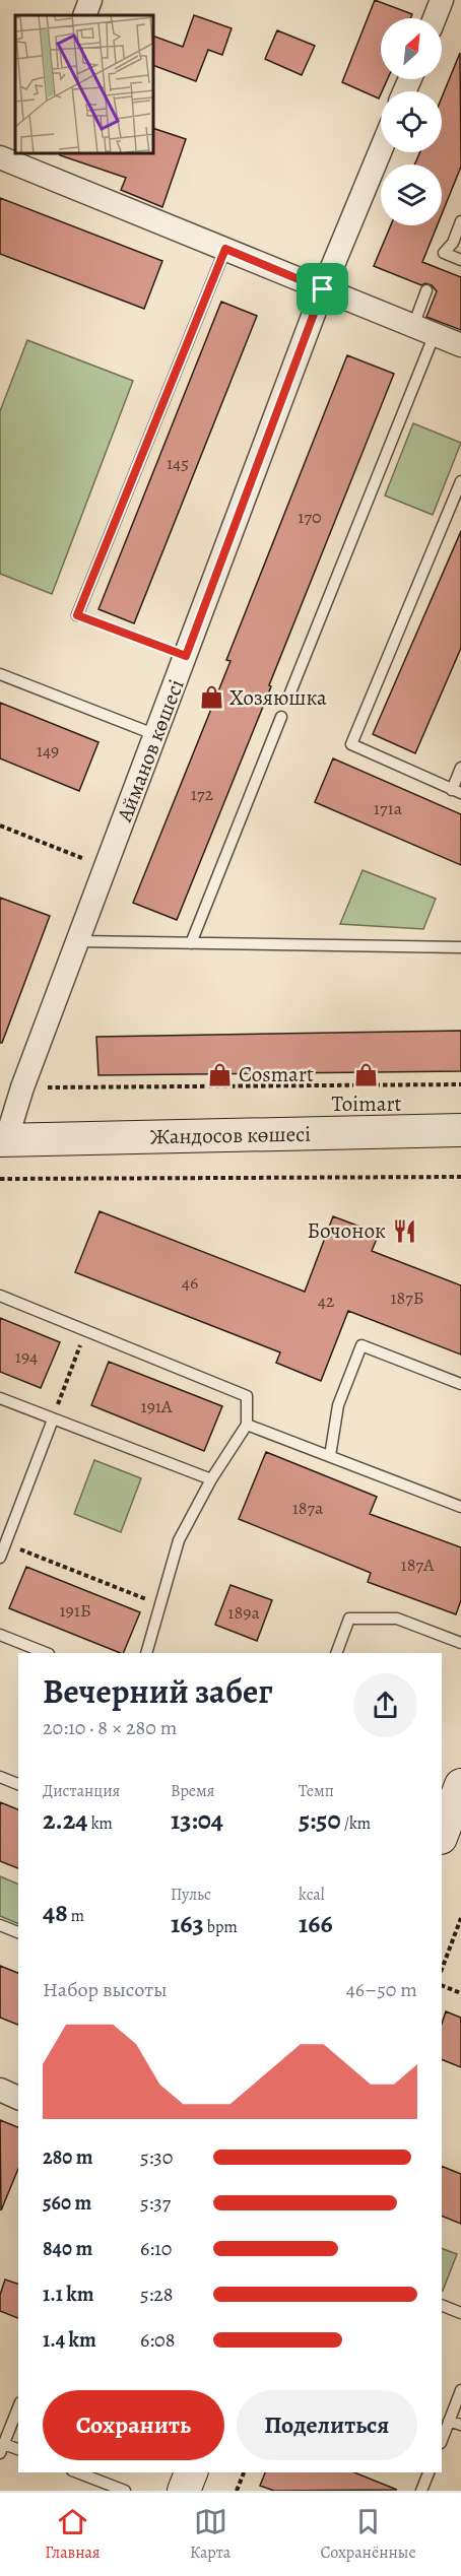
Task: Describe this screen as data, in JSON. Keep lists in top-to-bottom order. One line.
{"streets":{"main road":["Жандосов көшесі"],"street":["Айманов көшесі"]},"crossings":[["Айманов көшесі","Жандосов көшесі"]],"places":{"shop":["Хозяюшка","Cosmart","Toimart"],"restaurant":["Бочонок"]},"house_numbers":["145","170","149","172","171a","46","187Б","42","194","191А","187а","187А","191Б","189а"],"north":"top right","page":{"heading":["Вечерний забег","20:10 · 8 × 280 m"],"stats":[["Дистанция","2.24 km"],["Время","13:04"],["Темп","5:50 /km"],["48 m"],["Пульс","163 bpm"],["kcal","166"]],"chart":["Набор высоты","46–50 m"],"list":[{"name":"280 m","note":"5:30"},{"name":"560 m","note":"5:37"},{"name":"840 m","note":"6:10"},{"name":"1.1 km","note":"5:28"},{"name":"1.4 km","note":"6:08"}],"buttons":["Сохранить","Поделиться"],"tabs":["Главная","Карта","Сохранённые"]}}
